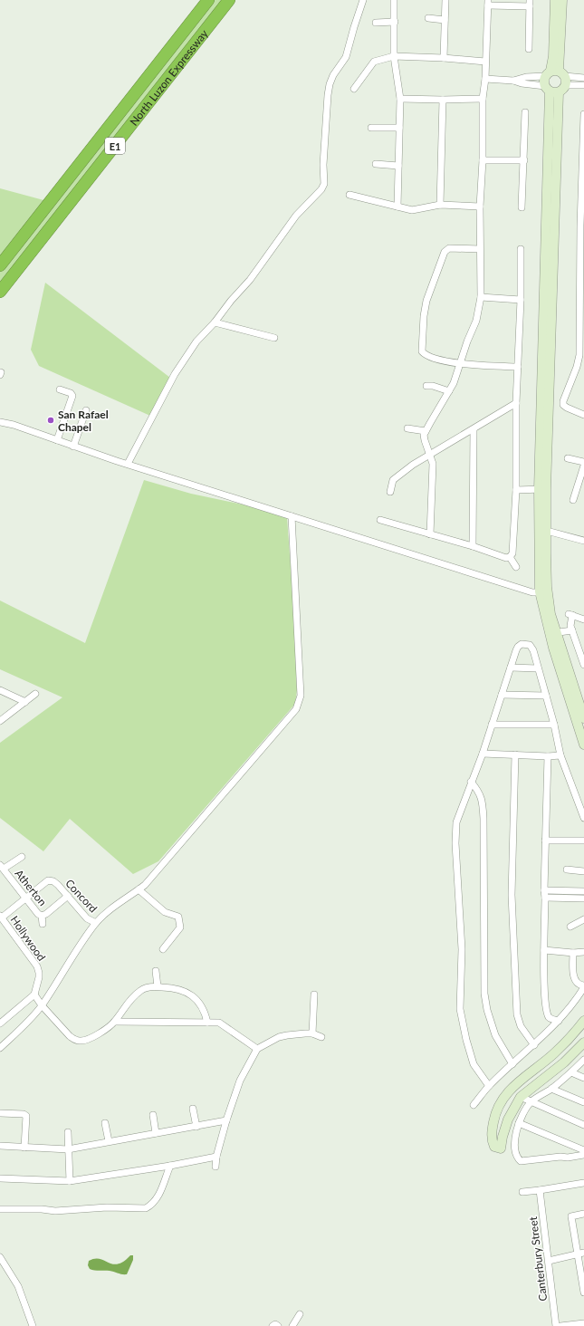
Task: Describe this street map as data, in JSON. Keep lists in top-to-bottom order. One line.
{"streets":{"highway":["North Luzon Expressway","E1"],"street":["Atherton","Concord","Hollywood","Canterbury Street"]},"crossings":[["Atherton","Concord"],["Concord","Hollywood"]],"places":["San Rafael Chapel"]}
